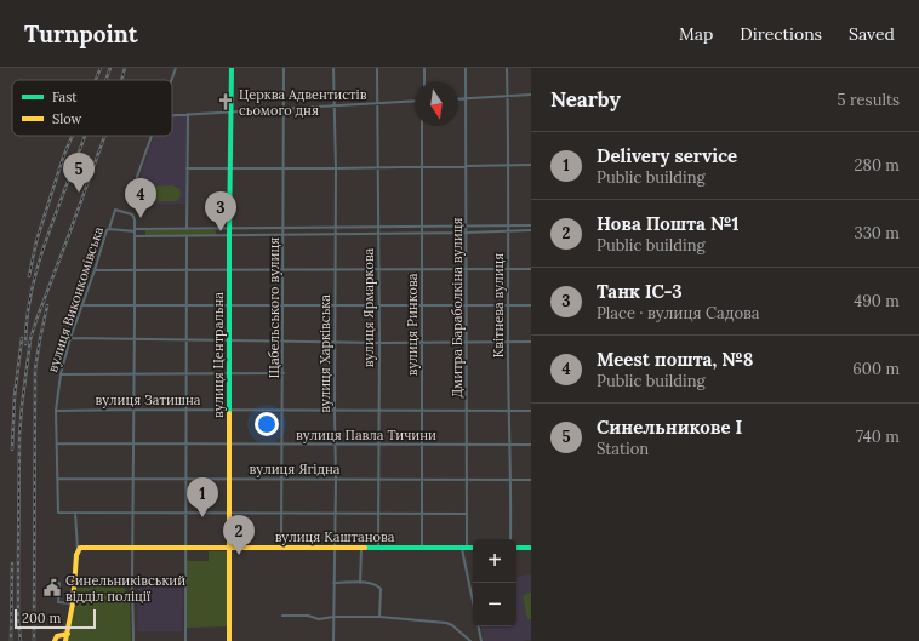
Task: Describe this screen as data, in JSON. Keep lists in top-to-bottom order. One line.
{"streets":{"main road":["вулиця Центральна","вулиця Каштанова"],"street":["вулиця Виконкомівська","Квітнева вулиця","Щабельського вулиця","вулиця Ярмаркова","Дмитра Бараболкіна вулиця","вулиця Ринкова","вулиця Харківська","вулиця Затишна","вулиця Павла Тичини","вулиця Ягідна"]},"crossings":[["вулиця Виконкомівська","вулиця Затишна"],["вулиця Виконкомівська","вулиця Павла Тичини"],["вулиця Виконкомівська","вулиця Ягідна"],["Квітнева вулиця","вулиця Затишна"],["Квітнева вулиця","вулиця Павла Тичини"],["Квітнева вулиця","вулиця Ягідна"],["Щабельського вулиця","вулиця Затишна"],["Щабельського вулиця","вулиця Павла Тичини"],["Щабельського вулиця","вулиця Ягідна"],["Щабельського вулиця","вулиця Каштанова"],["вулиця Ярмаркова","вулиця Затишна"],["вулиця Ярмаркова","вулиця Павла Тичини"],["вулиця Ярмаркова","вулиця Ягідна"],["вулиця Ярмаркова","вулиця Каштанова"],["Дмитра Бараболкіна вулиця","вулиця Затишна"],["Дмитра Бараболкіна вулиця","вулиця Павла Тичини"],["Дмитра Бараболкіна вулиця","вулиця Ягідна"],["Дмитра Бараболкіна вулиця","вулиця Каштанова"],["вулиця Ринкова","вулиця Затишна"],["вулиця Ринкова","вулиця Павла Тичини"],["вулиця Ринкова","вулиця Ягідна"],["вулиця Ринкова","вулиця Каштанова"],["вулиця Харківська","вулиця Затишна"],["вулиця Харківська","вулиця Павла Тичини"],["вулиця Харківська","вулиця Ягідна"],["вулиця Харківська","вулиця Каштанова"],["вулиця Центральна","вулиця Затишна"],["вулиця Центральна","вулиця Павла Тичини"],["вулиця Центральна","вулиця Ягідна"],["вулиця Центральна","вулиця Каштанова"]],"places":{"church":["Церква Адвентистів сьомого дня"],"public building":["Синельниківський відділ поліції"]},"legend":["Fast","Slow"],"scale_bar":"200 m","north":"bottom","page":{"header":"Turnpoint","nav":["Map","Directions","Saved"],"heading":["Nearby","5 results"],"list":[{"mark":"1","name":"Delivery service","note":"Public building","value":"280 m"},{"mark":"2","name":"Нова Пошта №1","note":"Public building","value":"330 m"},{"mark":"3","name":"Танк ІС-3","note":"Place · вулиця Садова","value":"490 m"},{"mark":"4","name":"Meest пошта, №8","note":"Public building","value":"600 m"},{"mark":"5","name":"Синельникове І","note":"Station","value":"740 m"}],"pins":["5","4","3","1","2"],"map_buttons":["+","−"],"scale":"200 m"}}
